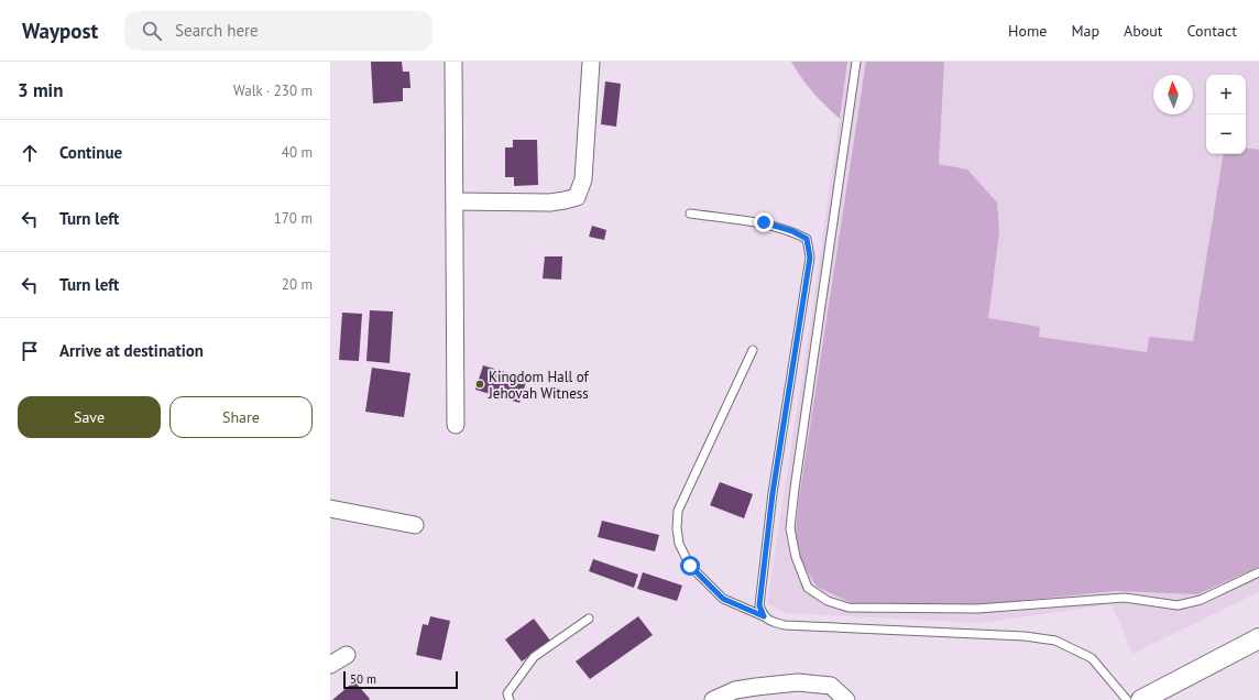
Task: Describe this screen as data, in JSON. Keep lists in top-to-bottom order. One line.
{"places":["Kingdom Hall of Jehovah Witness"],"scale_bar":"50 m","north":"top","page":{"header":"Waypost","search":"Search here","nav":["Home","Map","About","Contact"],"heading":["3 min","Walk · 230 m"],"map_buttons":["+","−"],"list":[["Continue","40 m"],["Turn left","170 m"],["Turn left","20 m"],"Arrive at destination"],"buttons":["Save","Share"],"scale":"50 m"}}
